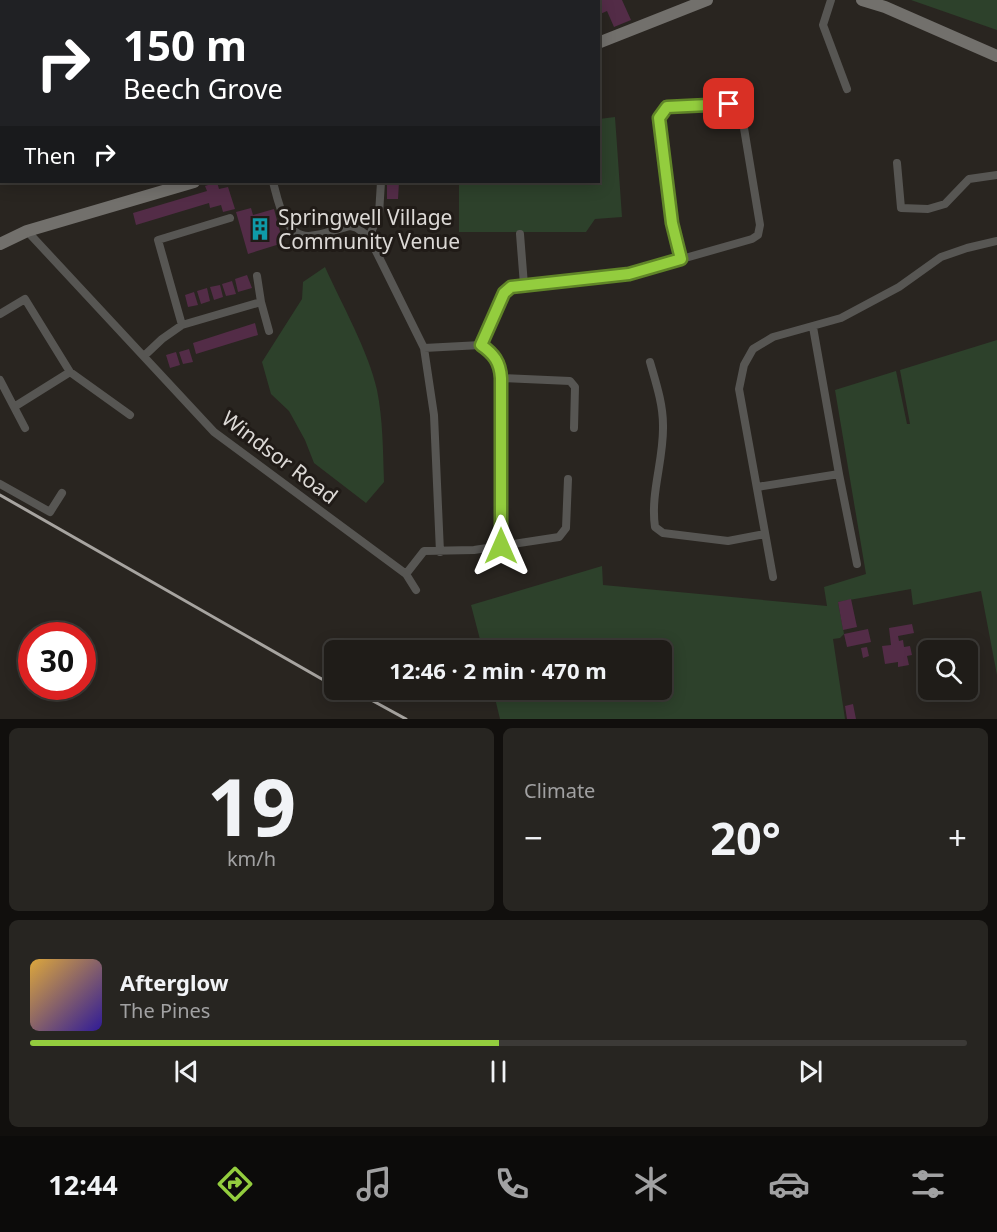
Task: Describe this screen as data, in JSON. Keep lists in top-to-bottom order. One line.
{"streets":{"street":["Windsor Road"]},"places":{"building":["Springwell Village Community Venue"]},"page":{"turn":["150 m","Beech Grove"],"then":"Then","limit":"30","trip":"12:46 · 2 min · 470 m","tile":[["19","km/h"],"Climate"],"heat":["−","20°","+"],"song":["Afterglow","The Pines"],"tabs":"12:44"}}
